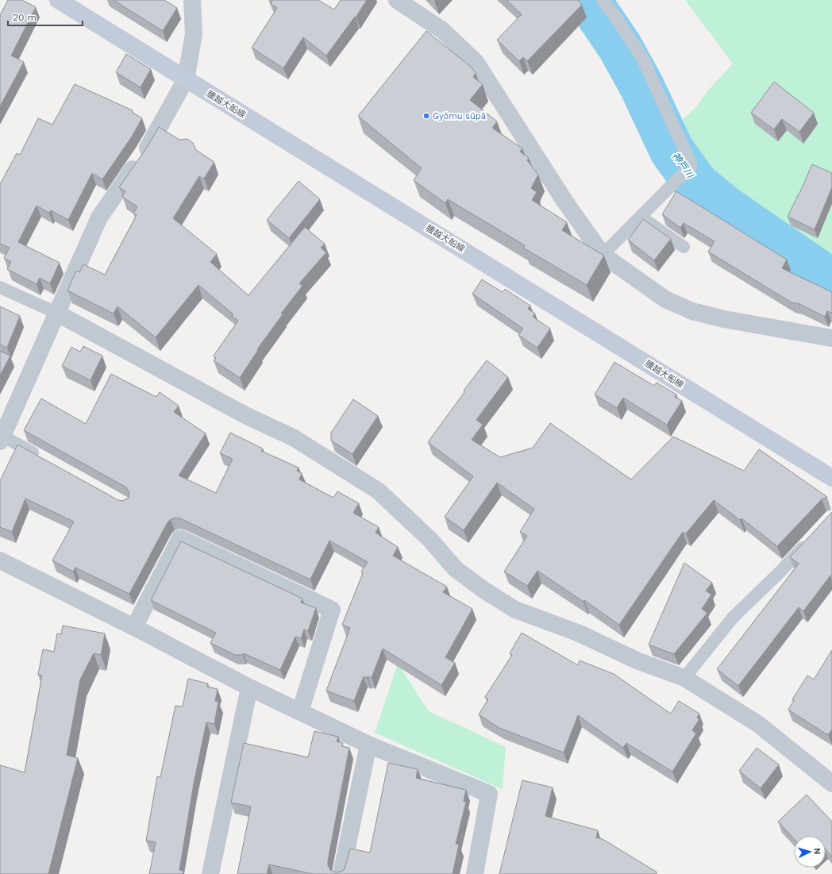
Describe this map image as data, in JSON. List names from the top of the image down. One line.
{"streets":{"main road":["腰越大船線"]},"water":["神戸川"],"places":["Gyōmu sūpā"],"scale_bar":"20 m","north":"right"}
